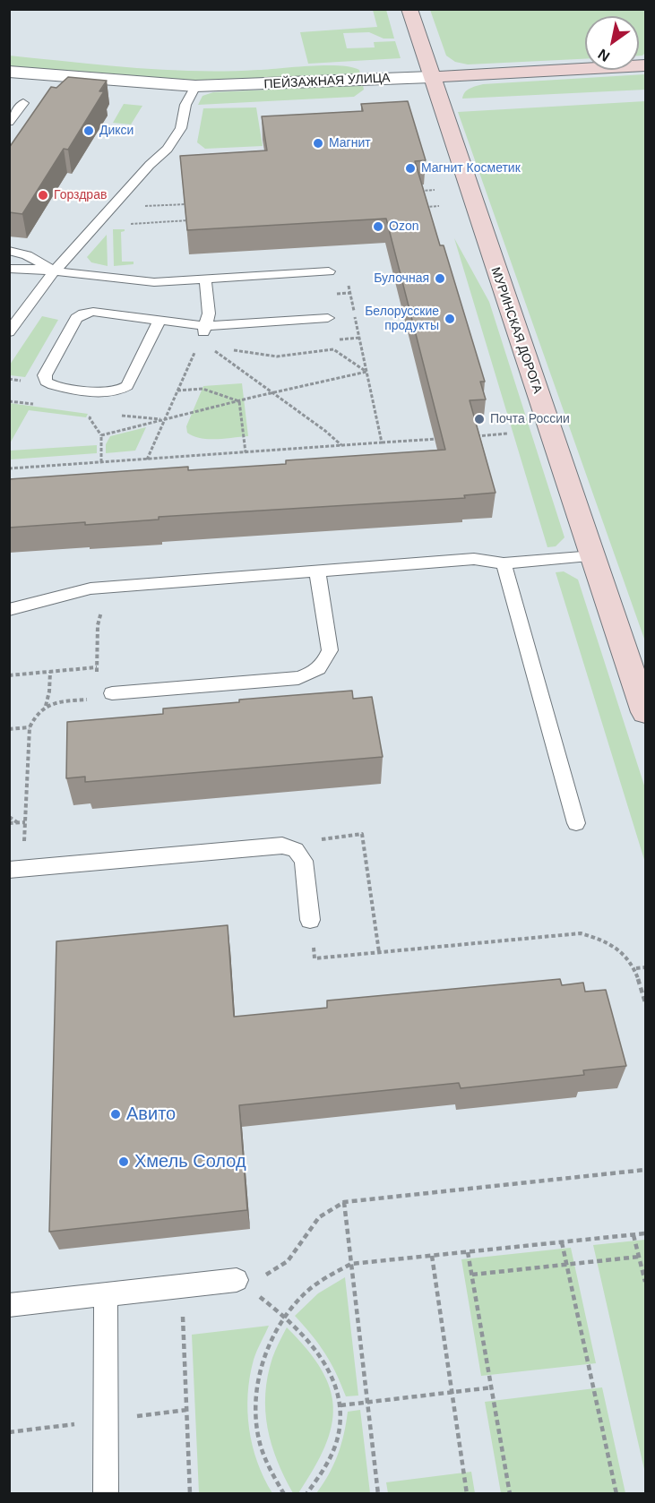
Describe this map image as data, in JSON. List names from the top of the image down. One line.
{"streets":{"street":["ПЕЙЗАЖНАЯ УЛИЦА","МУРИНСКАЯ ДОРОГА"]},"crossings":[["ПЕЙЗАЖНАЯ УЛИЦА","МУРИНСКАЯ ДОРОГА"]],"places":["Дикси","Магнит","Магнит Косметик","Горздрав","Ozon","Булочная","Белорусские продукты","Почта России","Авито","Хмель Солод"],"north":"bottom left"}
